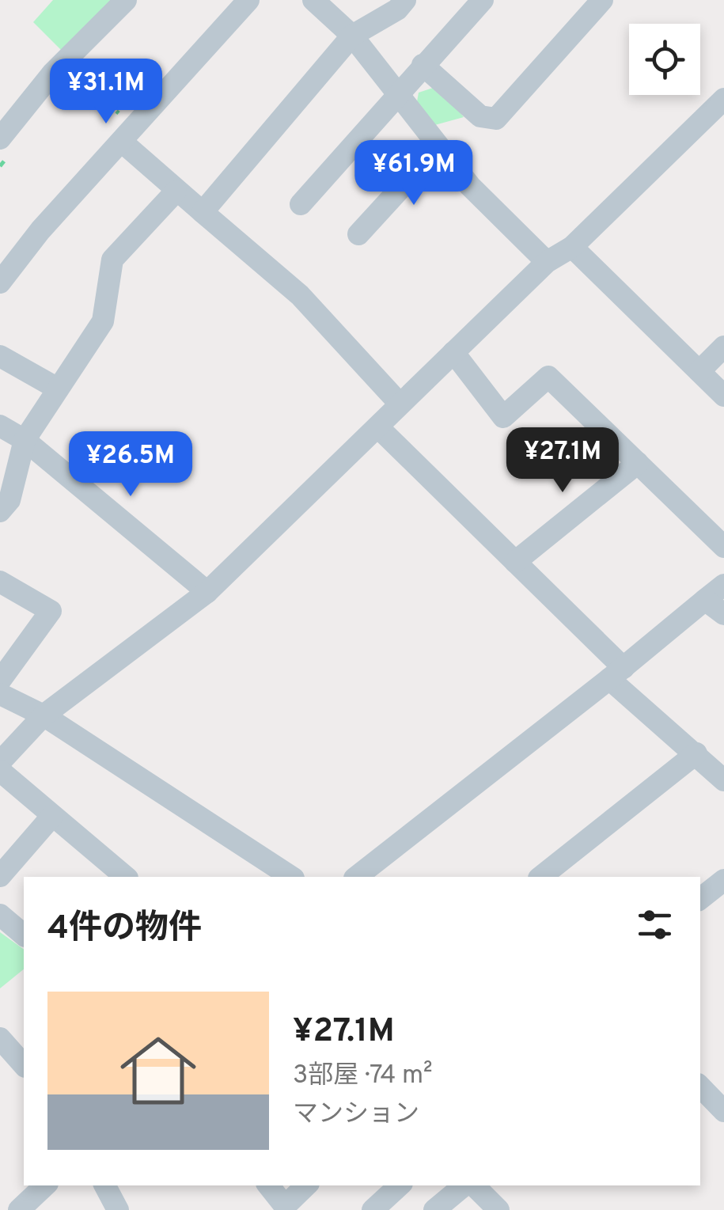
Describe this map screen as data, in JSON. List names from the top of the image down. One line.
{"page":{"price":["¥31.1M","¥61.9M","¥27.1M","¥26.5M"],"heading":"4件の物件","list":[{"name":"¥27.1M","note":"3部屋 · 74 m² · マンション"}]}}
